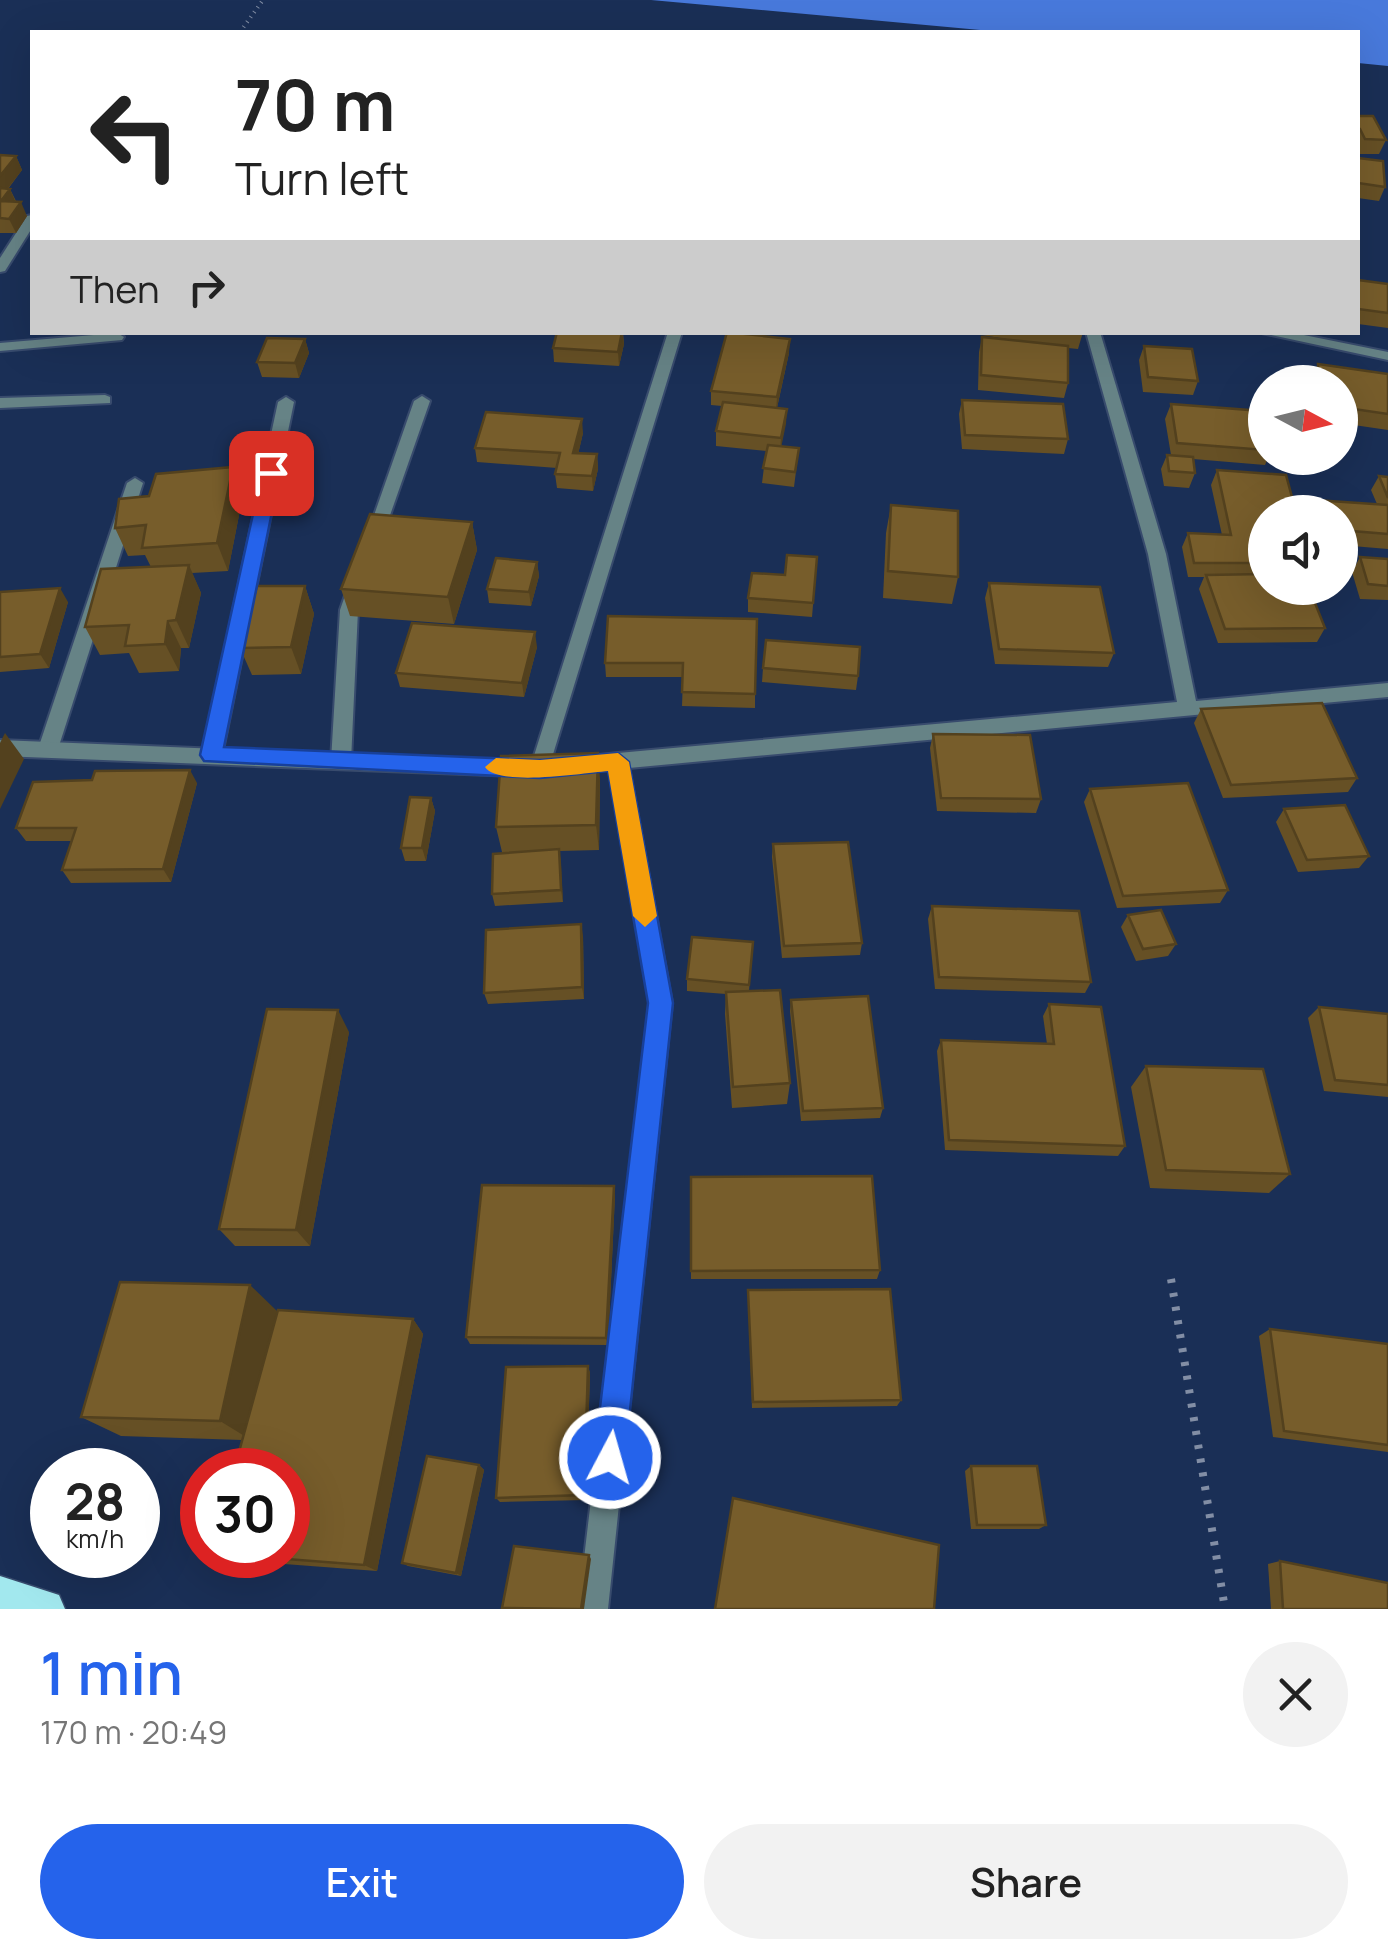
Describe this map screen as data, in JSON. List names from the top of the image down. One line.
{"north":"right","page":{"turn":["70 m","Turn left"],"then":"Then","speed":"28 km/h","limit":"30","heading":["1 min","170 m · 20:49"],"buttons":["Exit","Share"]}}
